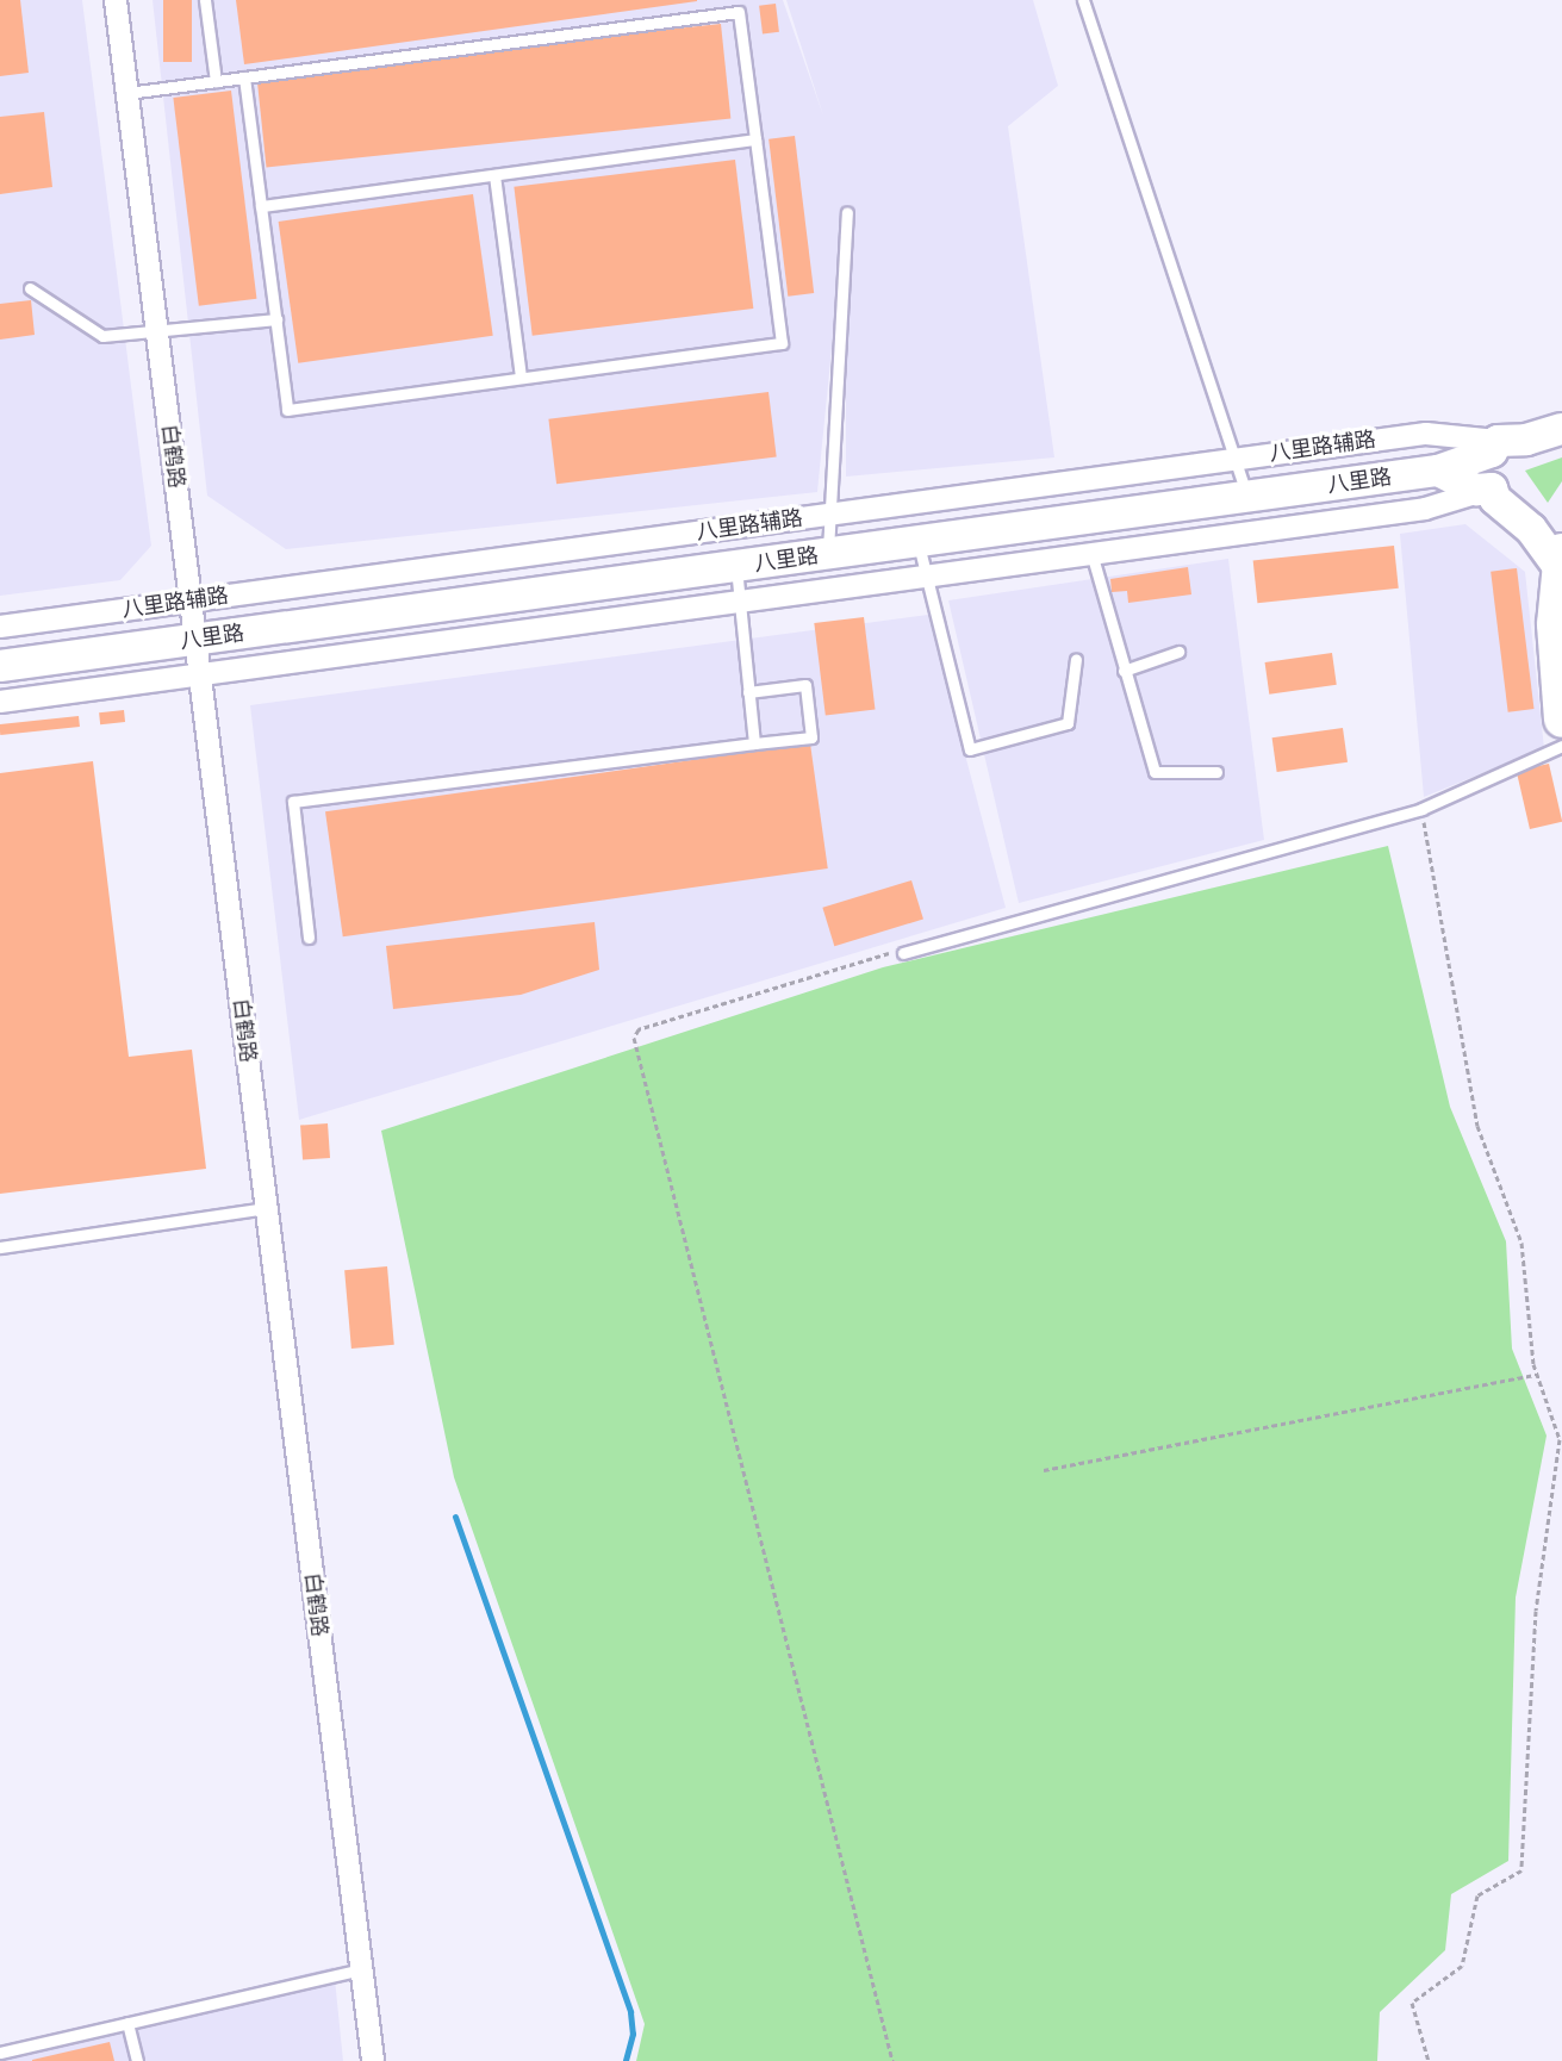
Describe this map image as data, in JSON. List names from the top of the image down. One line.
{"streets":{"main road":["八里路"],"street":["八里路辅路","白鹤路"]},"crossings":[["八里路辅路","白鹤路"],["八里路辅路","八里路"],["白鹤路","八里路"]]}
